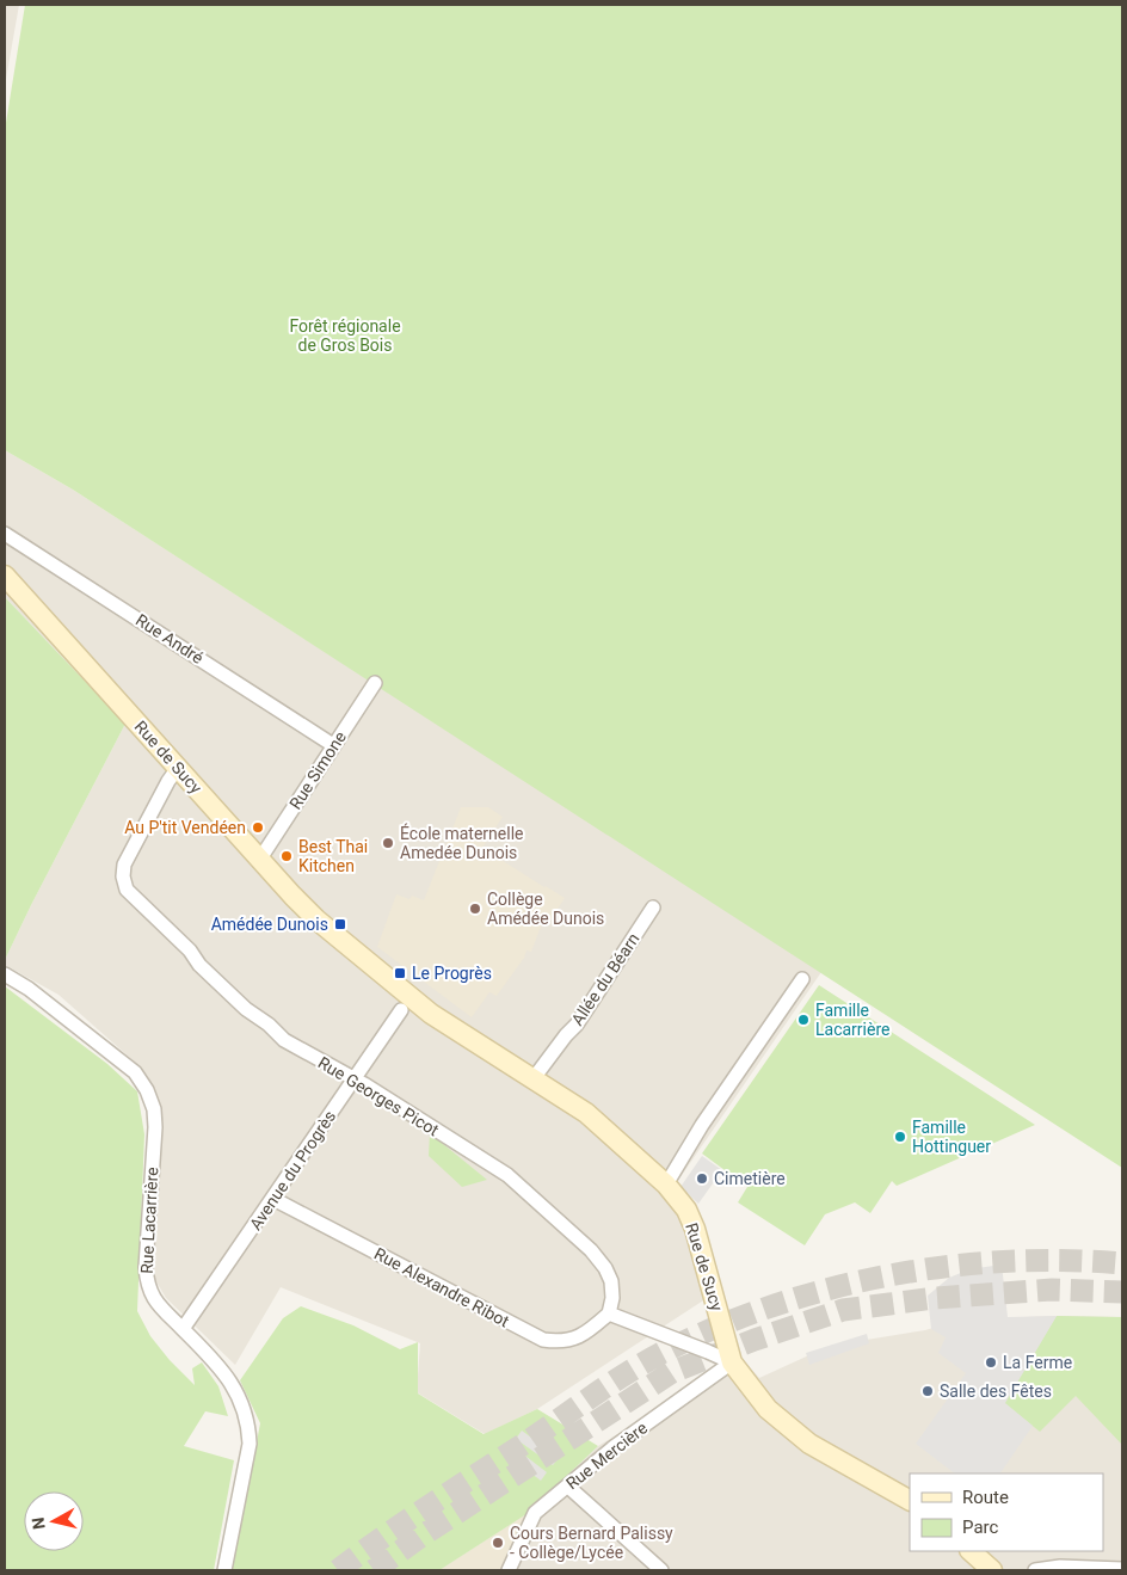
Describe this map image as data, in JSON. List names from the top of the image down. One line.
{"streets":{"main road":["Rue de Sucy"],"street":["Rue André","Rue Simone","Allée du Béarn","Rue Georges Picot","Avenue du Progrès","Rue Lacarrière","Rue Alexandre Ribot","Rue Mercière"]},"crossings":[["Rue André","Rue Simone"],["Rue de Sucy","Rue Simone"],["Rue de Sucy","Allée du Béarn"],["Rue de Sucy","Rue Georges Picot"],["Rue de Sucy","Rue Mercière"],["Rue Georges Picot","Avenue du Progrès"],["Rue Georges Picot","Rue Alexandre Ribot"],["Avenue du Progrès","Rue Lacarrière"],["Avenue du Progrès","Rue Alexandre Ribot"]],"parks":["Forêt régionale de Gros Bois"],"places":{"other":["Au P'tit Vendéen","École maternelle Amedée Dunois","Best Thai Kitchen","Collège Amédée Dunois","Famille Lacarrière","Famille Hottinguer","Cimetière","La Ferme","Salle des Fêtes","Cours Bernard Palissy - Collège/Lycée"],"transit":["Amédée Dunois","Le Progrès"]},"legend":["Route","Parc"],"north":"left"}
